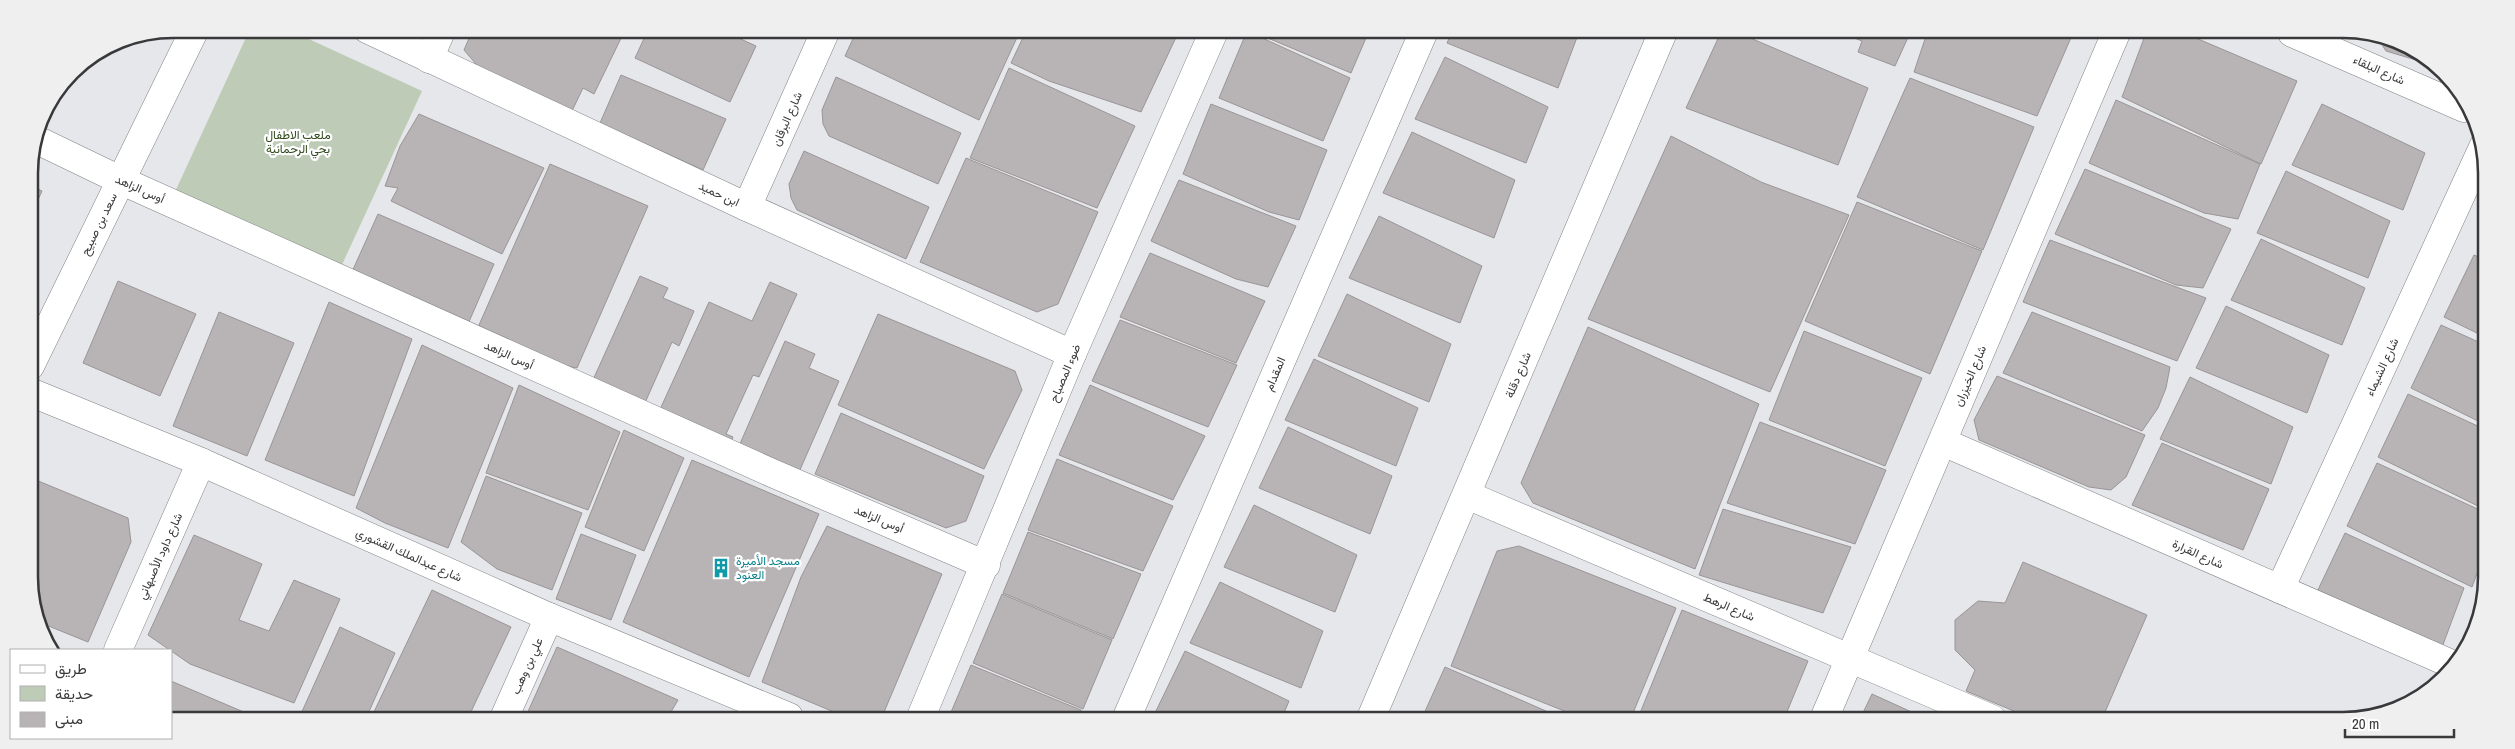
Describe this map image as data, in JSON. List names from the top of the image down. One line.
{"streets":{"street":["شارع البلقاء","شارع البرقان","أوس الزاهد","ابن حميد","سعد بن صبيح","شارع الشيماء","ضوء المصباح","المقدام","شارع دقلة","شارع الخيزران","شارع القرارة","شارع عبدالملك القشوري","شارع داود الأصبهاني","شارع الرهط","علي بن وهب"]},"crossings":[["شارع البرقان","ابن حميد"],["أوس الزاهد","سعد بن صبيح"],["أوس الزاهد","ضوء المصباح"],["ابن حميد","ضوء المصباح"],["شارع الشيماء","شارع القرارة"],["شارع دقلة","شارع الرهط"],["شارع الخيزران","شارع القرارة"],["شارع الخيزران","شارع الرهط"],["شارع عبدالملك القشوري","شارع داود الأصبهاني"],["شارع عبدالملك القشوري","علي بن وهب"]],"parks":["ملعب الاطفال بحي الرحمانية"],"places":{"building":["مسجد الأميرة العنود"]},"legend":["طريق","حديقة","مبنى"],"scale_bar":"20 m"}
